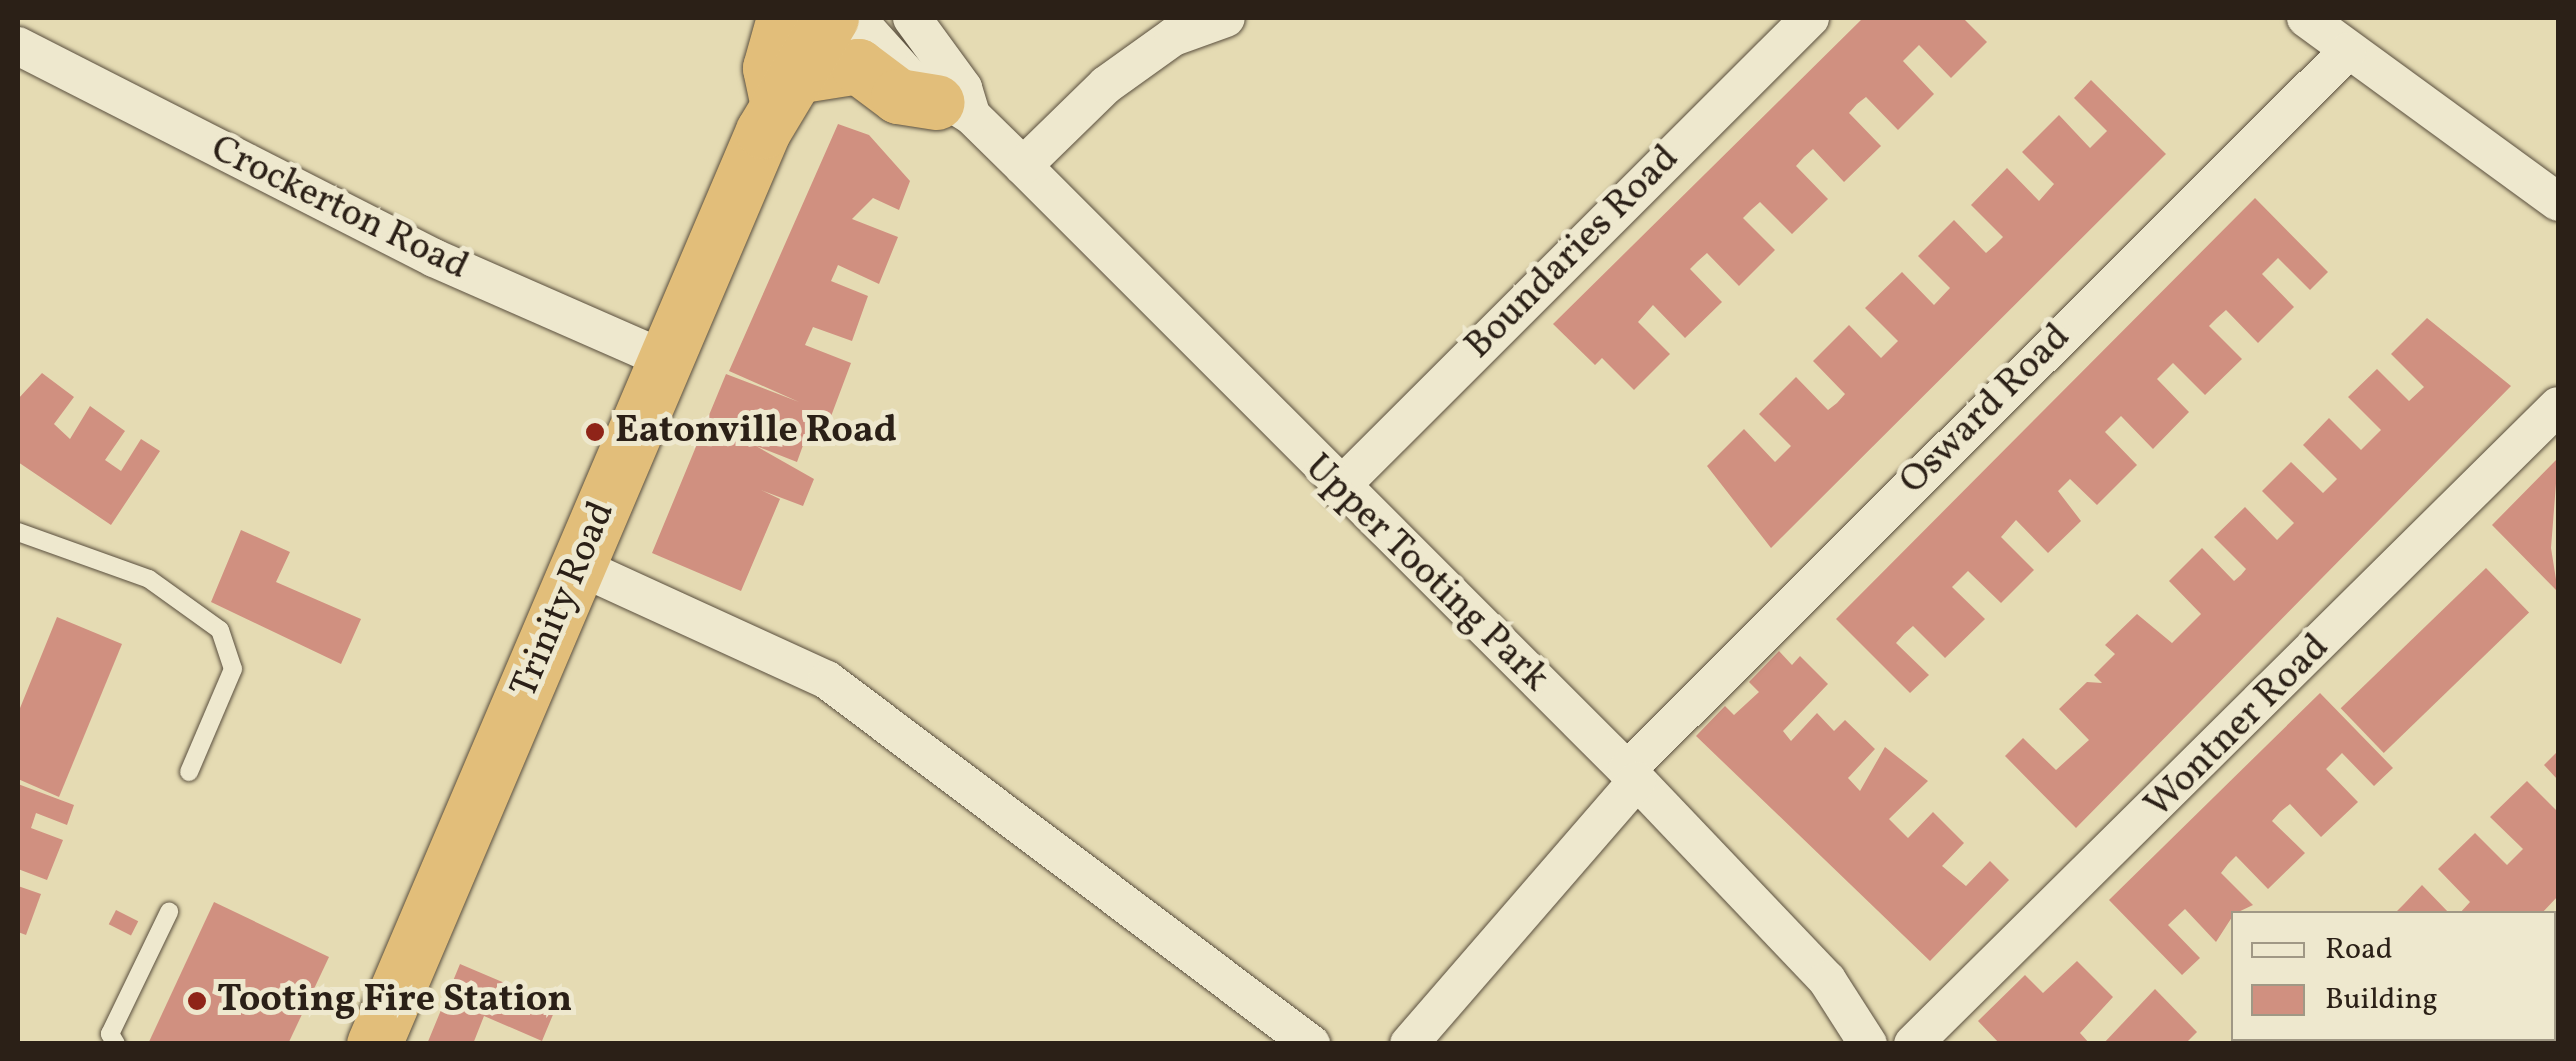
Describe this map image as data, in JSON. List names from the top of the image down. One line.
{"streets":{"highway":["Trinity Road"],"street":["Crockerton Road","Boundaries Road","Osward Road","Upper Tooting Park","Wontner Road"]},"crossings":[["Crockerton Road","Trinity Road"],["Boundaries Road","Upper Tooting Park"],["Osward Road","Upper Tooting Park"]],"places":["Eatonville Road","Tooting Fire Station"],"legend":["Road","Building"]}
